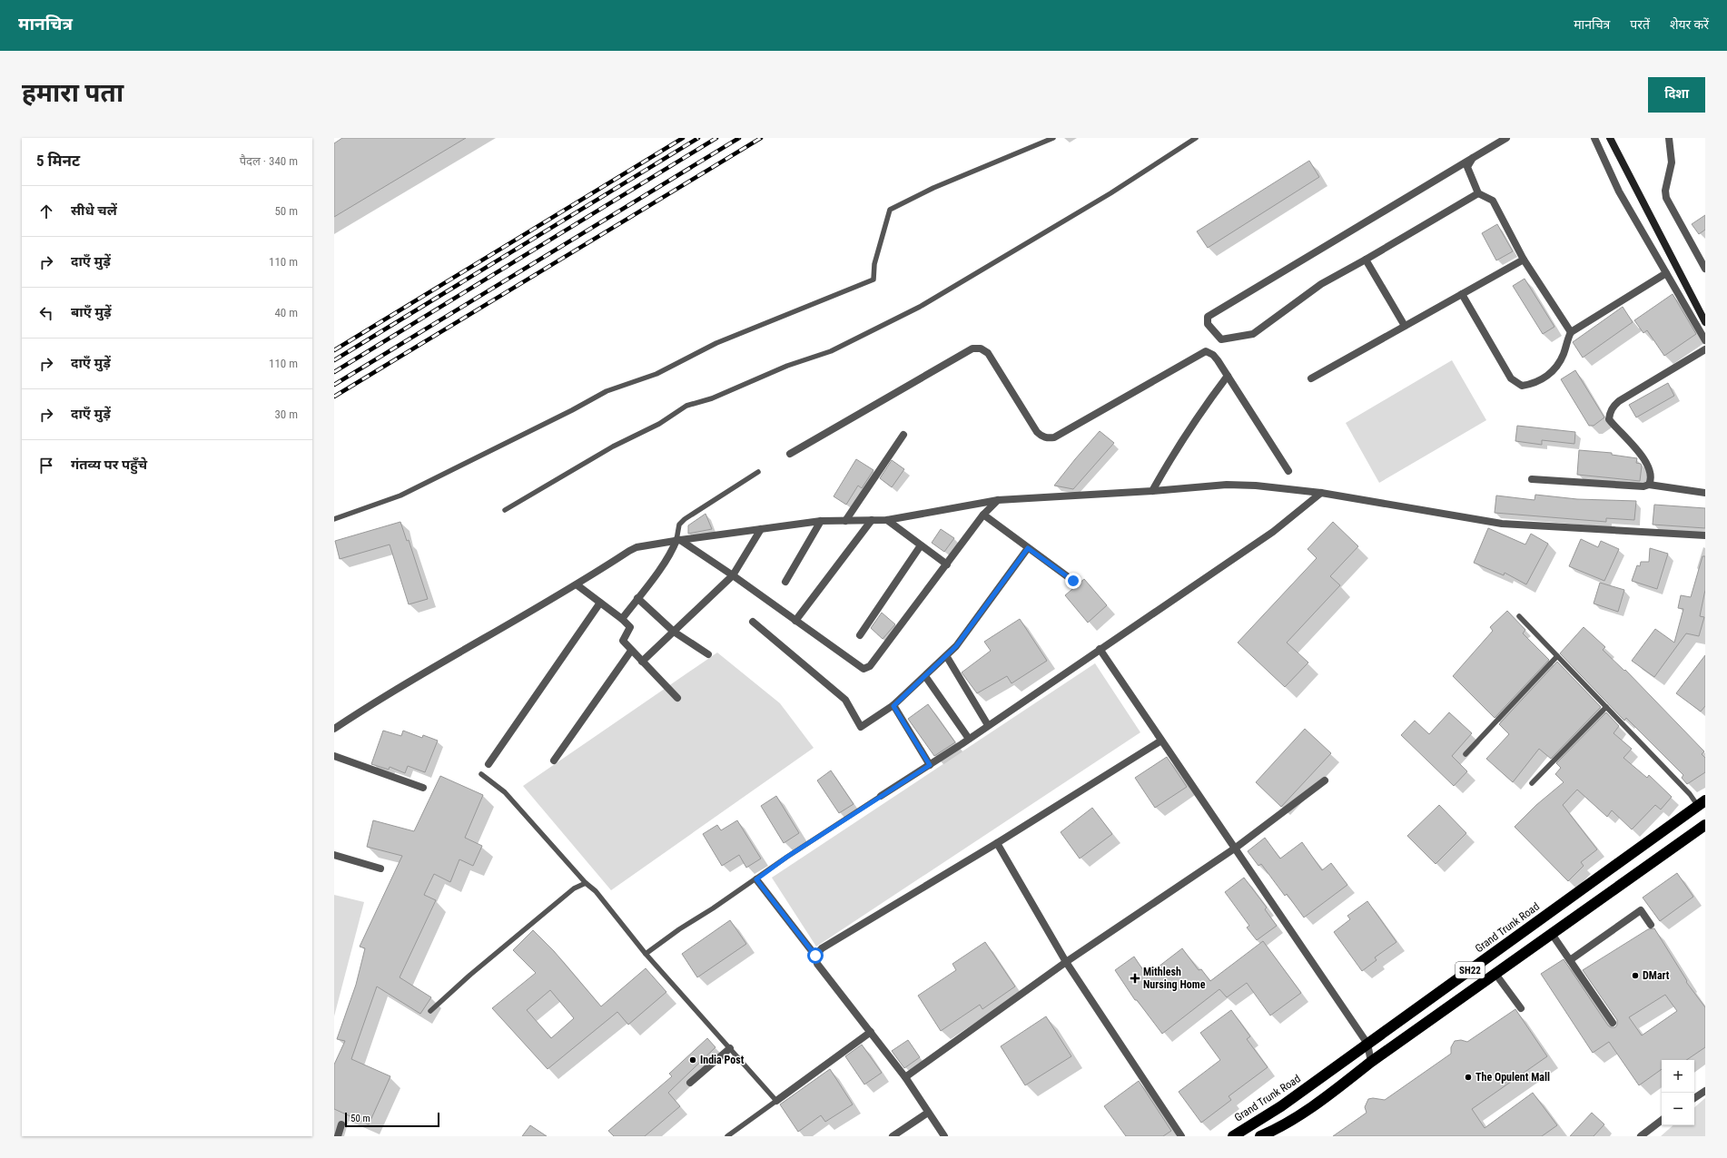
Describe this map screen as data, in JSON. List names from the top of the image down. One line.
{"streets":{"highway":["Grand Trunk Road","SH22"]},"places":{"other":["DMart","India Post","The Opulent Mall"],"health":["Mithlesh Nursing Home"]},"scale_bar":"50 m","page":{"header":"मानचित्र","nav":["मानचित्र","परतें","शेयर करें"],"buttons":"दिशा","title":"हमारा पता","heading":["5 मिनट","पैदल · 340 m"],"list":[["सीधे चलें","50 m"],["दाएँ मुड़ें","110 m"],["बाएँ मुड़ें","40 m"],["दाएँ मुड़ें","110 m"],["दाएँ मुड़ें","30 m"],"गंतव्य पर पहुँचे"],"map_buttons":["+","−"],"scale":"50 m"}}
